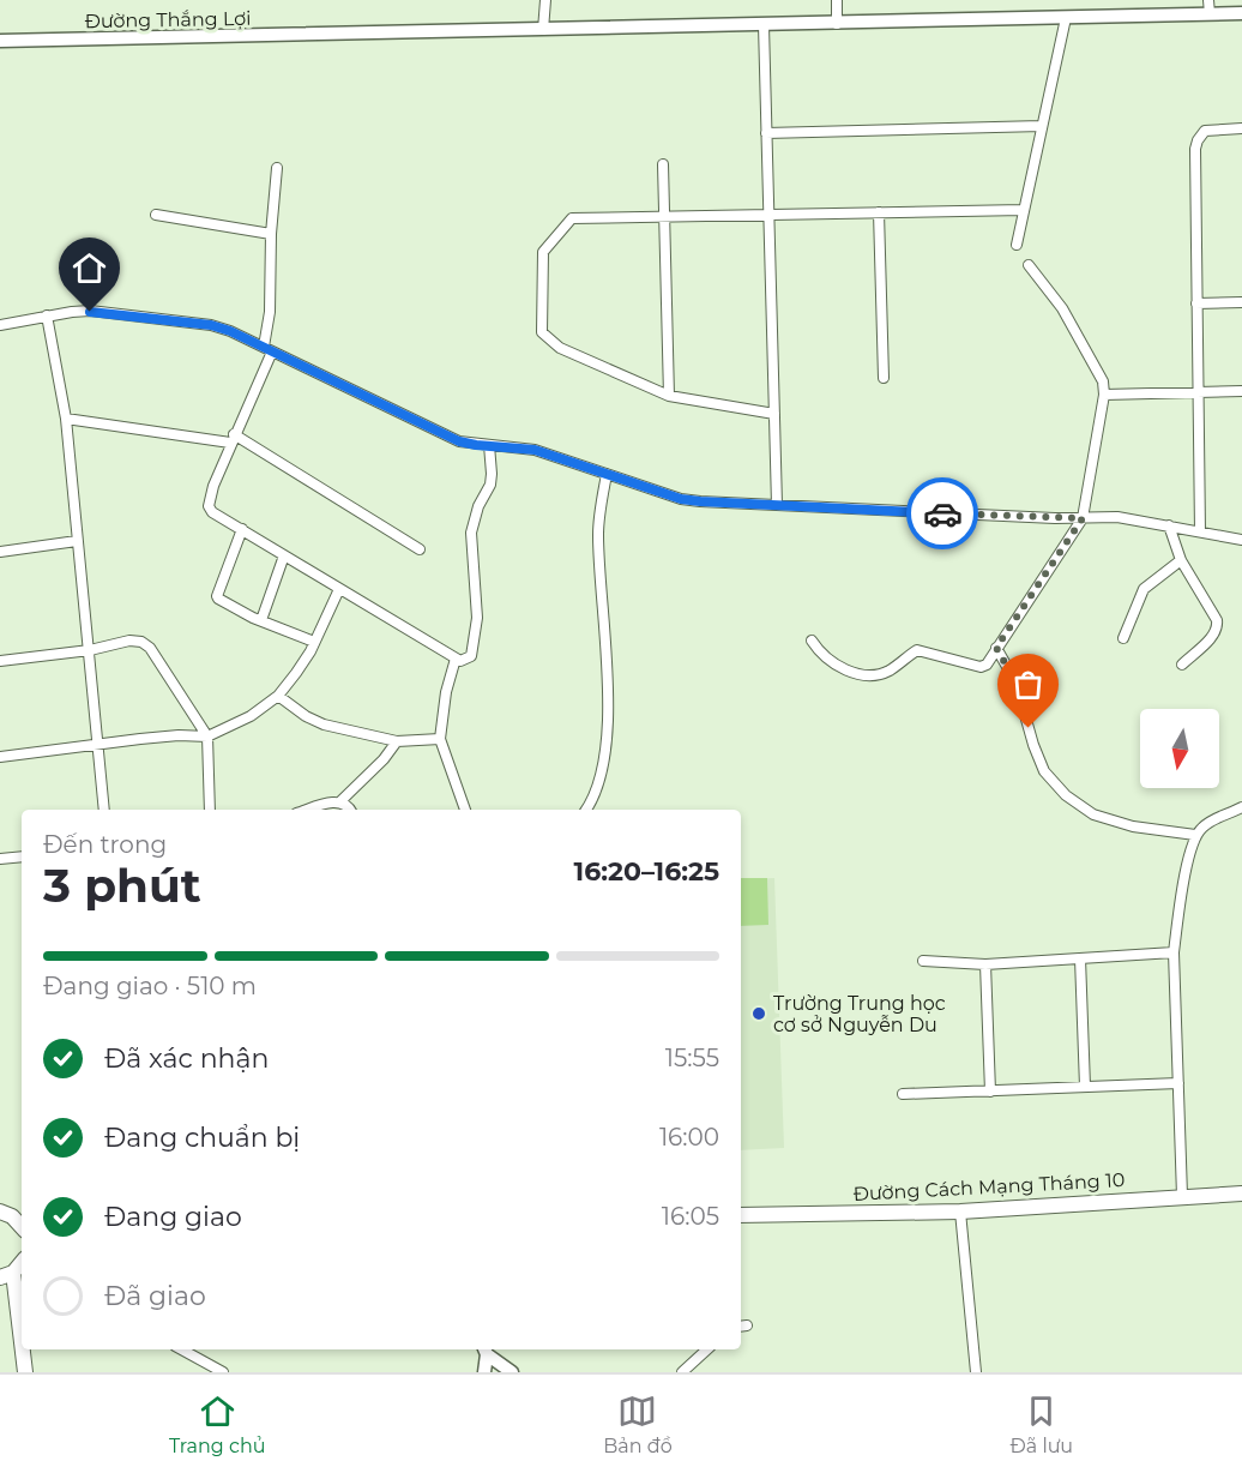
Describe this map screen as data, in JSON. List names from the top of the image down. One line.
{"streets":{"main road":["Đường Cách Mạng Tháng 10"],"street":["Đường Thắng Lợi"]},"places":["Trường Trung học cơ sở Nguyễn Du"],"north":"bottom","page":{"heading":["3 phút","Đến trong","16:20–16:25"],"bar":"Đang giao · 510 m","list":[["Đã xác nhận","15:55"],["Đang chuẩn bị","16:00"],["Đang giao","16:05"],"Đã giao"],"tabs":["Trang chủ","Bản đồ","Đã lưu"]}}
